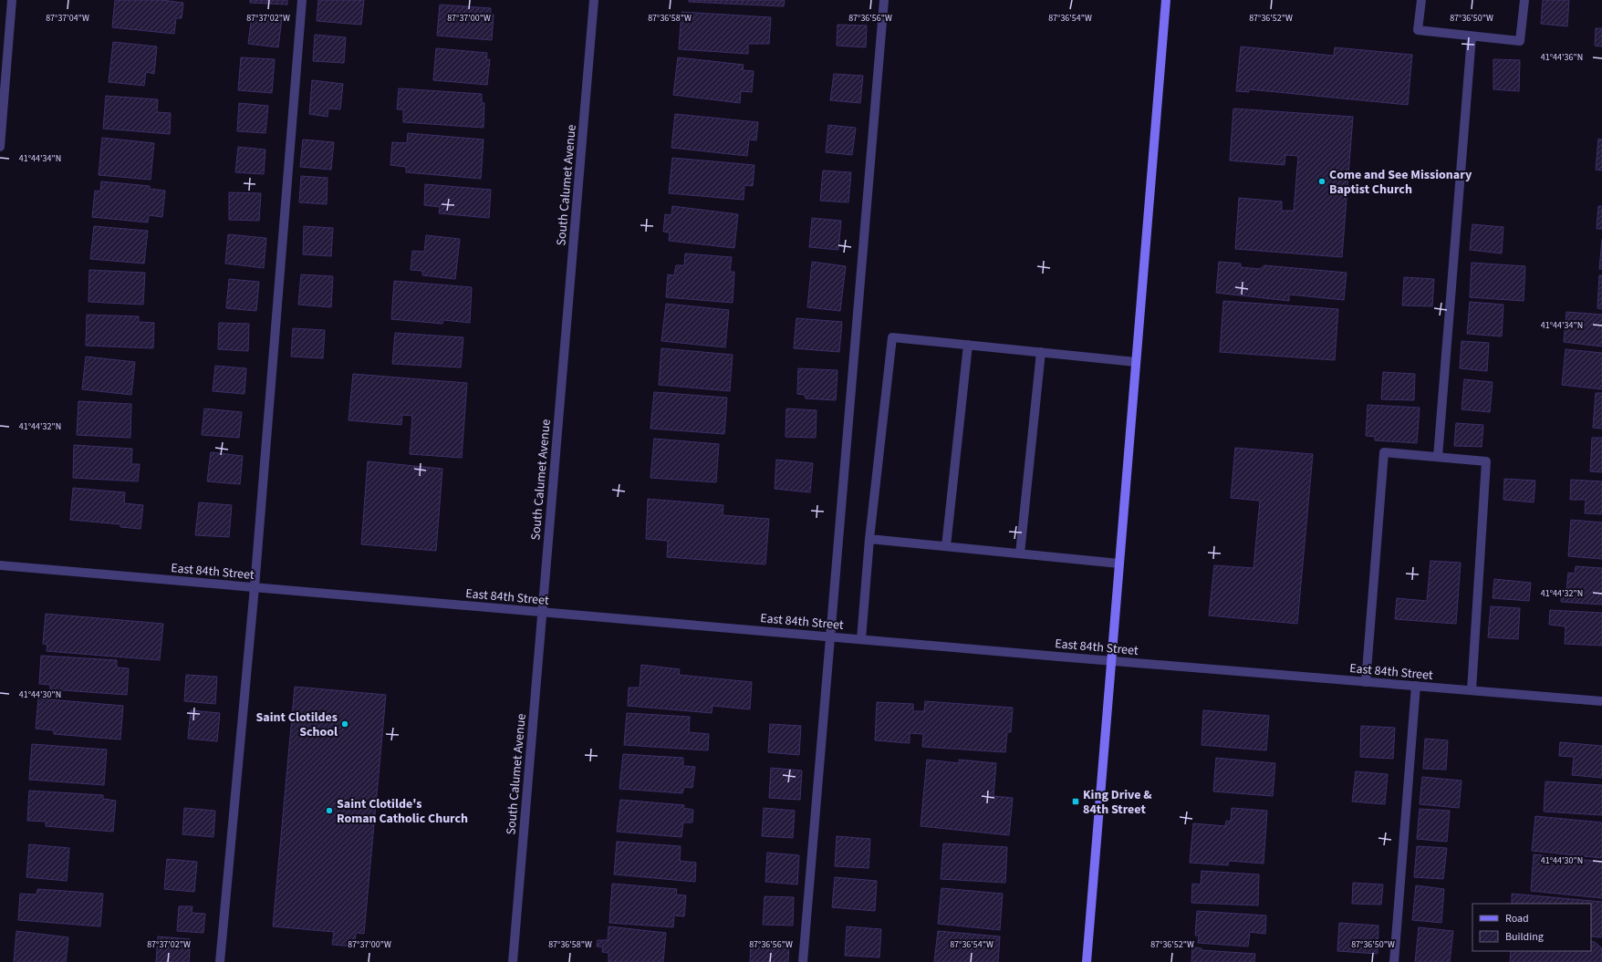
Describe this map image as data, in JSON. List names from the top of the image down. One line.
{"streets":{"street":["South Calumet Avenue","East 84th Street"]},"crossings":[["South Calumet Avenue","East 84th Street"]],"places":{"other":["Come and See Missionary Baptist Church","Saint Clotildes School","Saint Clotilde's Roman Catholic Church"],"transit":["King Drive & 84th Street"]},"legend":["Road","Building"],"coordinates":["87°37'04\"W","87°37'02\"W","87°37'00\"W","87°36'58\"W","87°36'56\"W","87°36'54\"W","87°36'52\"W","87°36'50\"W","41°44'36\"N","41°44'34\"N","41°44'32\"N","41°44'30\"N"]}
